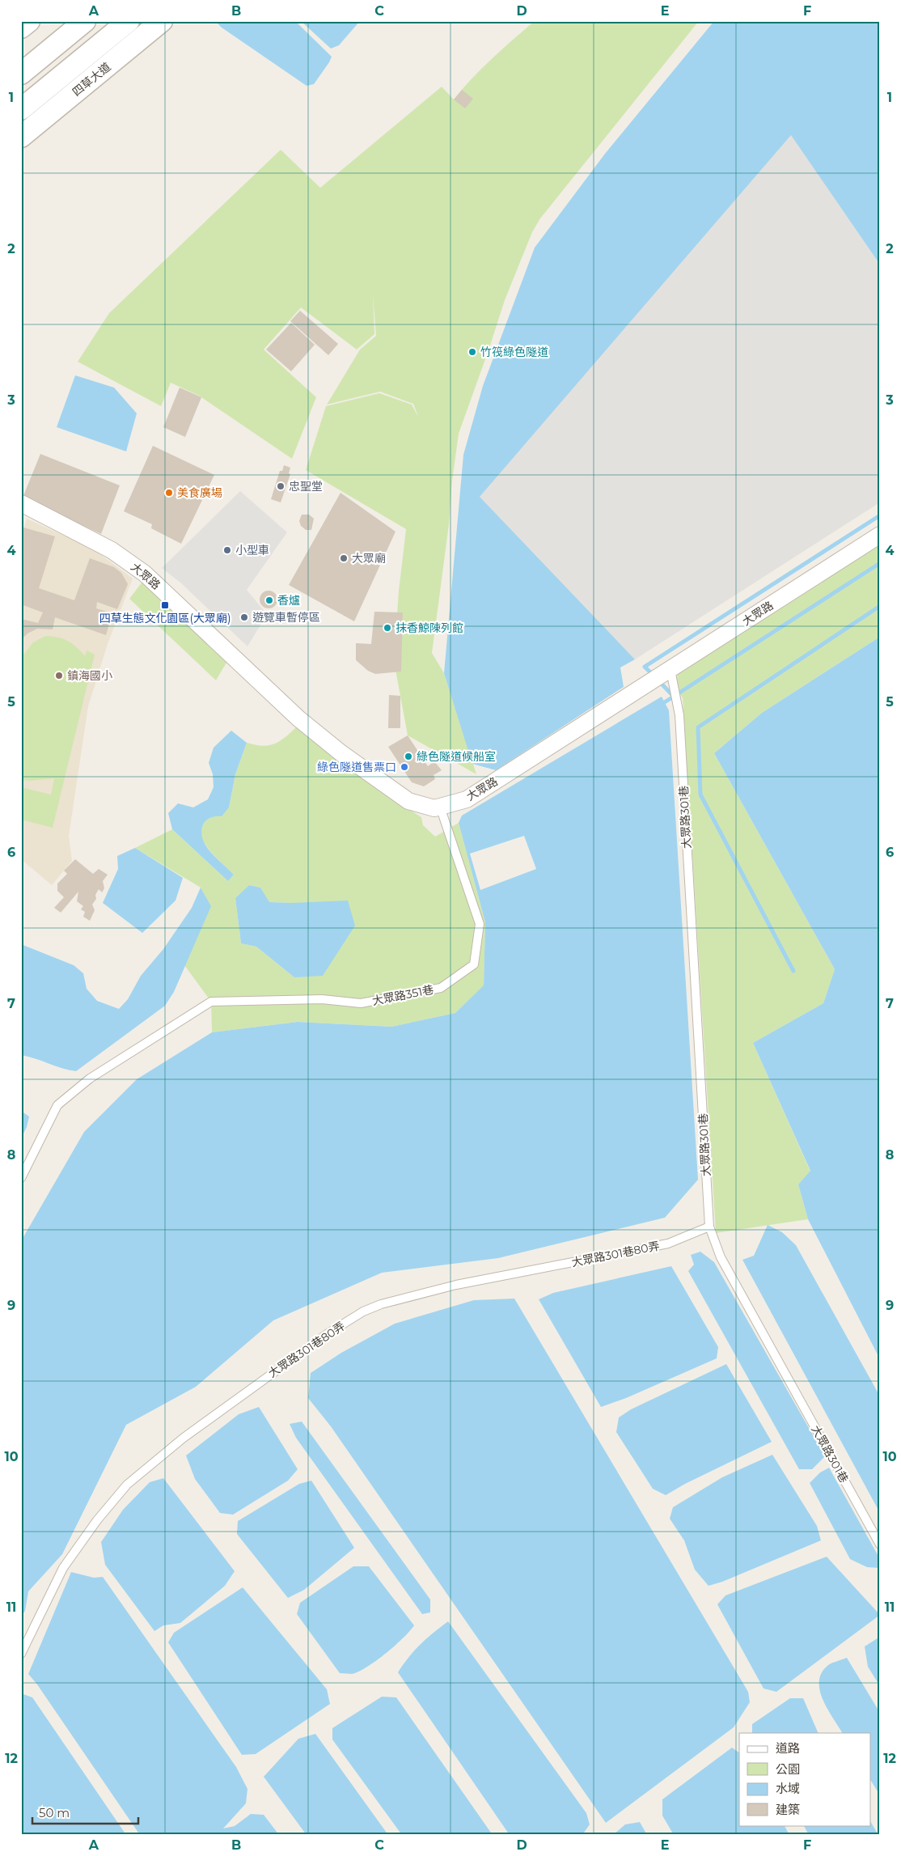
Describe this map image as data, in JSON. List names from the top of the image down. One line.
{"streets":{"street":["四草大道","大眾路"],"lane":["大眾路301巷","大眾路351巷","大眾路301巷80弄"]},"crossings":[["大眾路","大眾路301巷"],["大眾路","大眾路351巷"],["大眾路301巷","大眾路301巷80弄"]],"places":{"other":["竹筏綠色隧道","忠聖堂","美食廣場","小型車","大眾廟","香爐","遊覽車暫停區","抹香鯨陳列館","鎮海國小","綠色隧道候船室","綠色隧道售票口"],"transit":["四草生態文化園區(大眾廟)"]},"legend":["道路","公園","水域","建築"],"scale_bar":"50 m","grid":{"columns":["A","B","C","D","E","F"],"rows":["1","2","3","4","5","6","7","8","9","10","11","12"]}}
